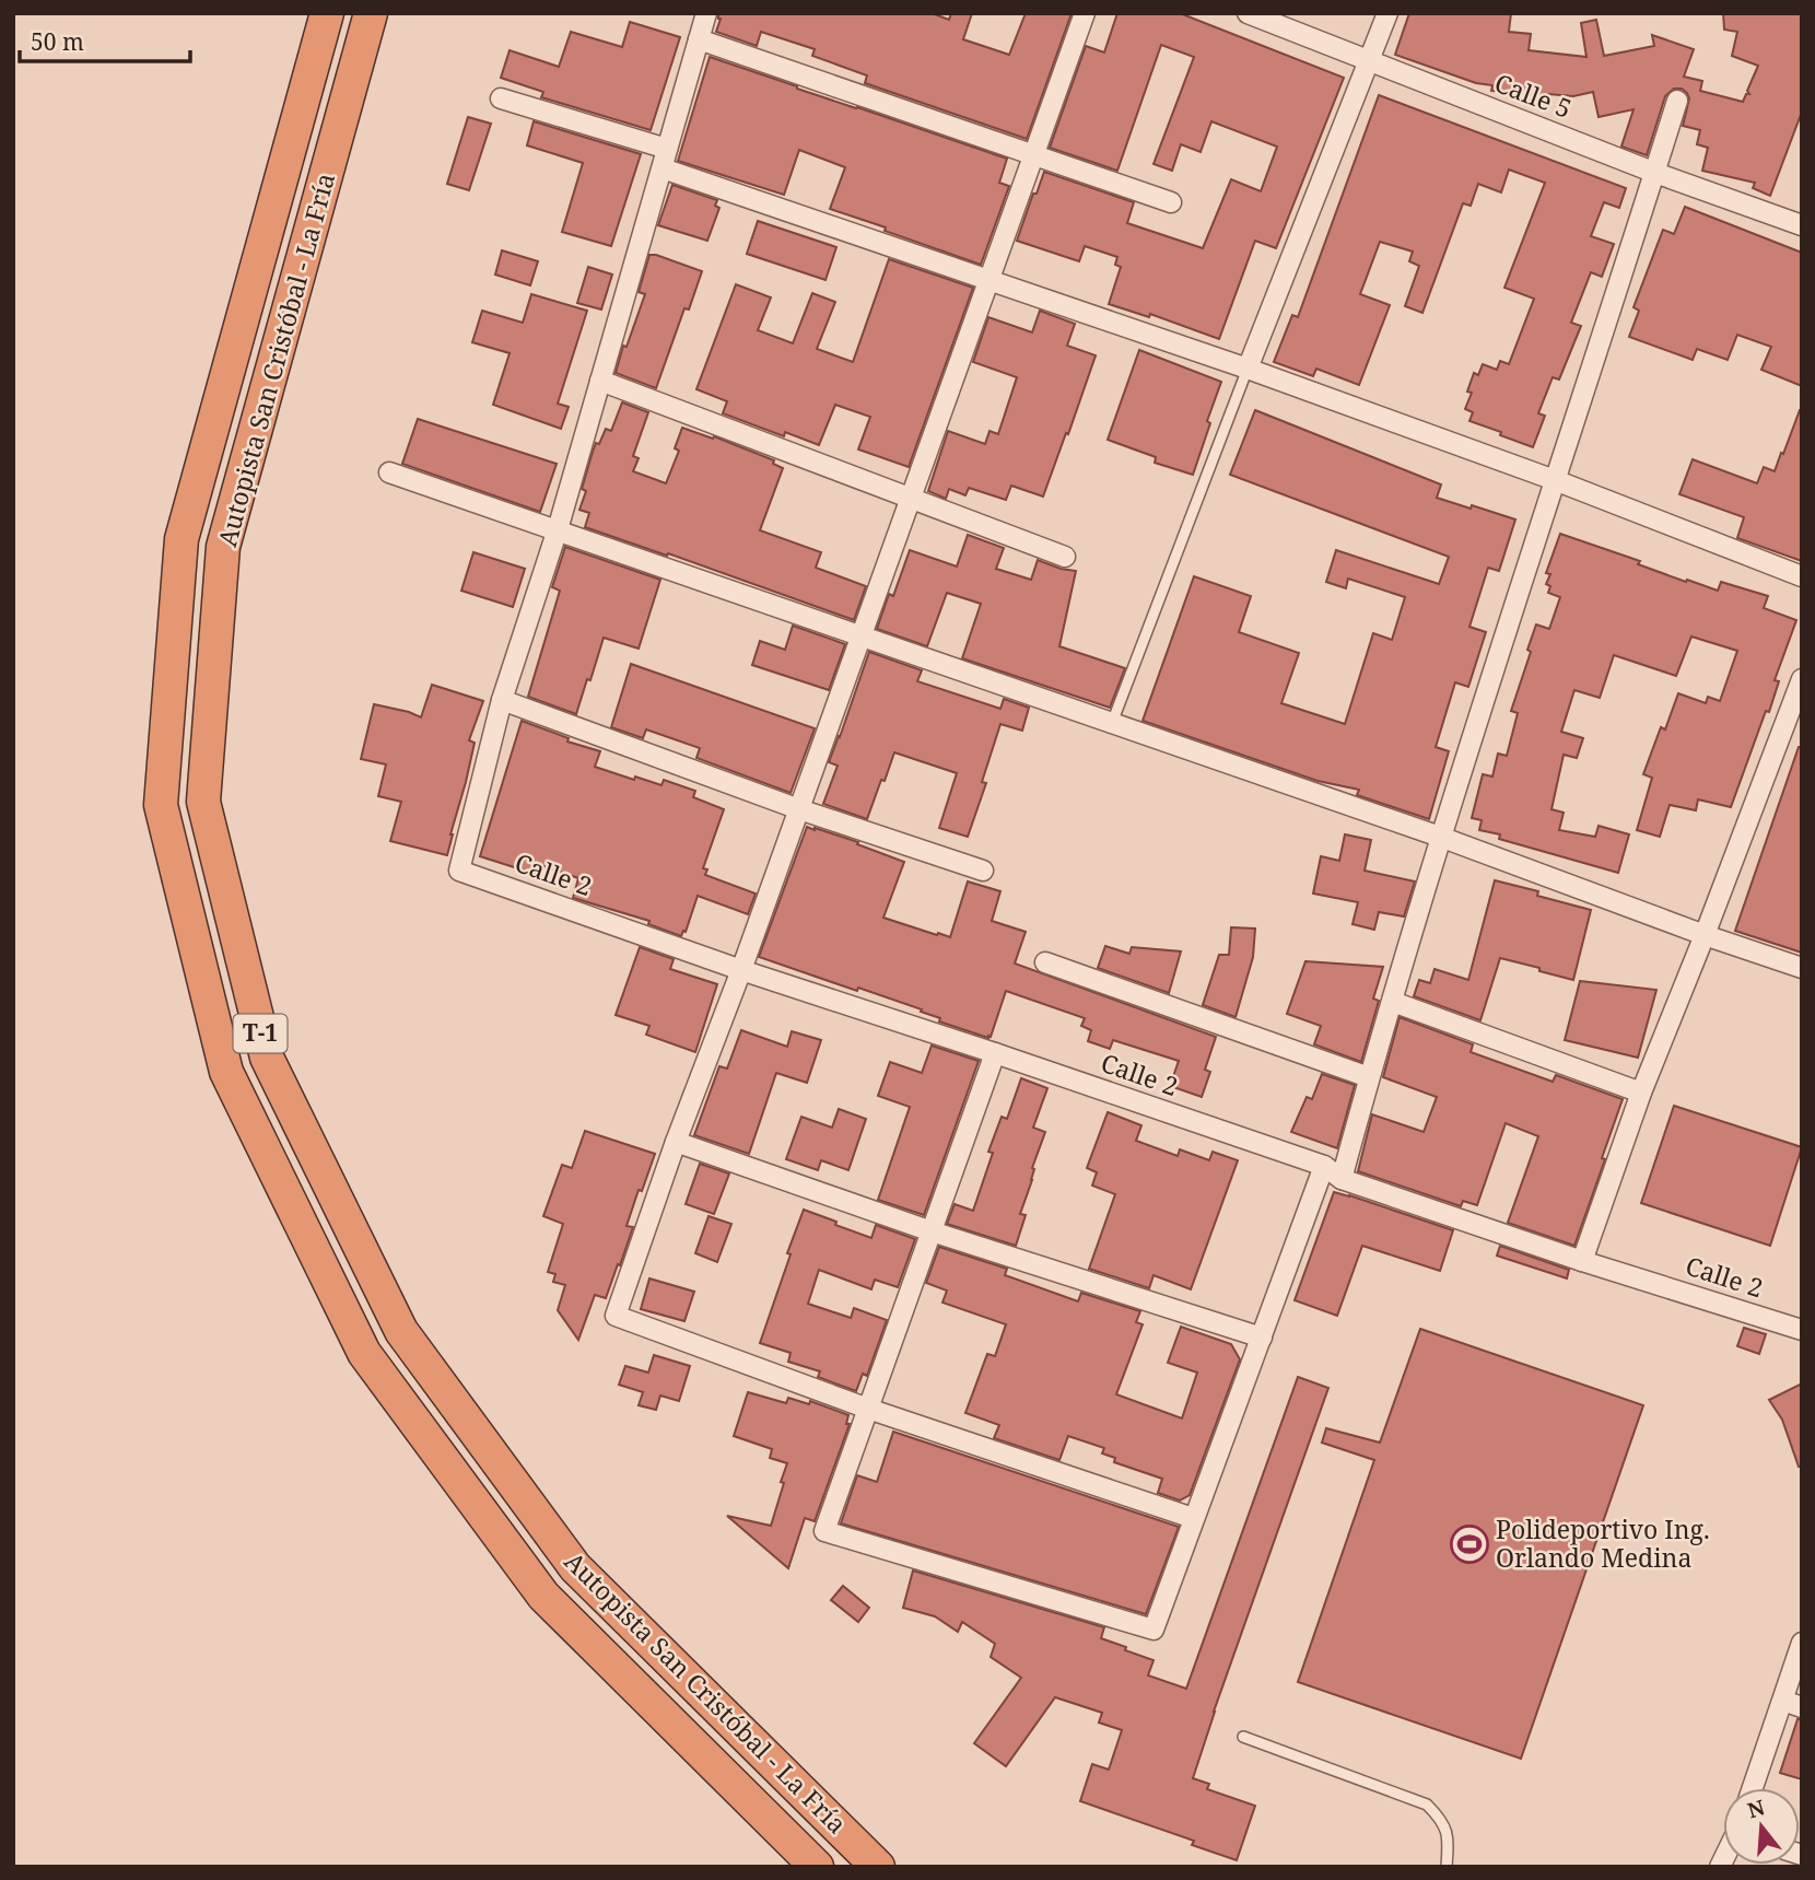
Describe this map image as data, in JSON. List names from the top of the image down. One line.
{"streets":{"highway":["Autopista San Cristóbal - La Fría","T-1"],"street":["Calle 5","Calle 2"]},"places":{"sports":["Polideportivo Ing. Orlando Medina"]},"scale_bar":"50 m","north":"top"}
